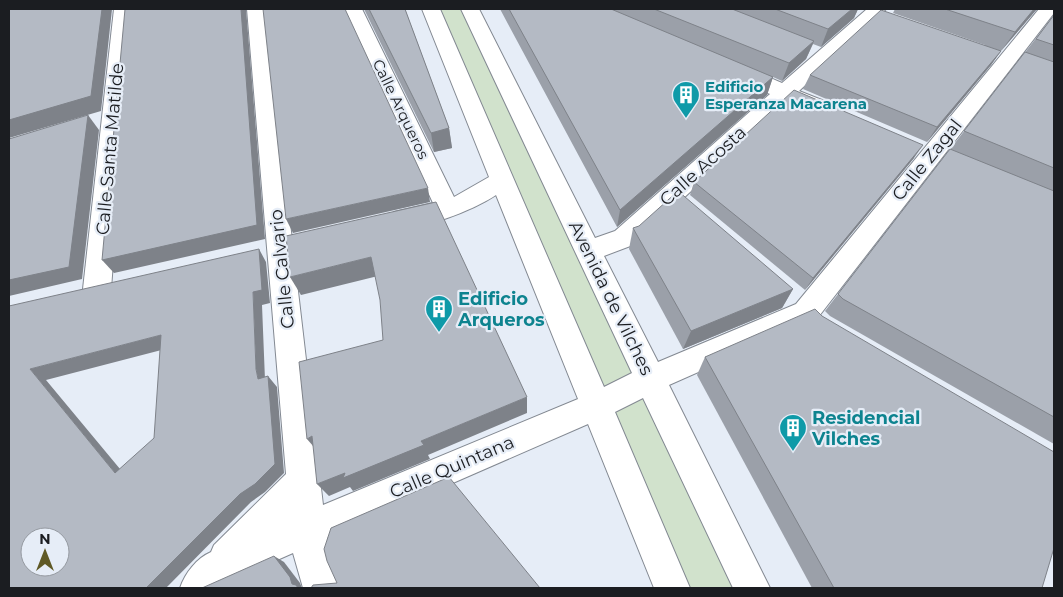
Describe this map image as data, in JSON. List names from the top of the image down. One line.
{"streets":{"street":["Calle Arqueros","Calle Santa Matilde","Calle Zagal","Calle Acosta","Calle Calvario","Avenida de Vilches","Calle Quintana"]},"crossings":[["Calle Zagal","Avenida de Vilches"],["Calle Zagal","Calle Quintana"],["Calle Acosta","Avenida de Vilches"],["Calle Calvario","Calle Quintana"],["Avenida de Vilches","Calle Quintana"]],"places":{"building":["Edificio Esperanza Macarena","Edificio Arqueros","Residencial Vilches"]},"north":"top"}
